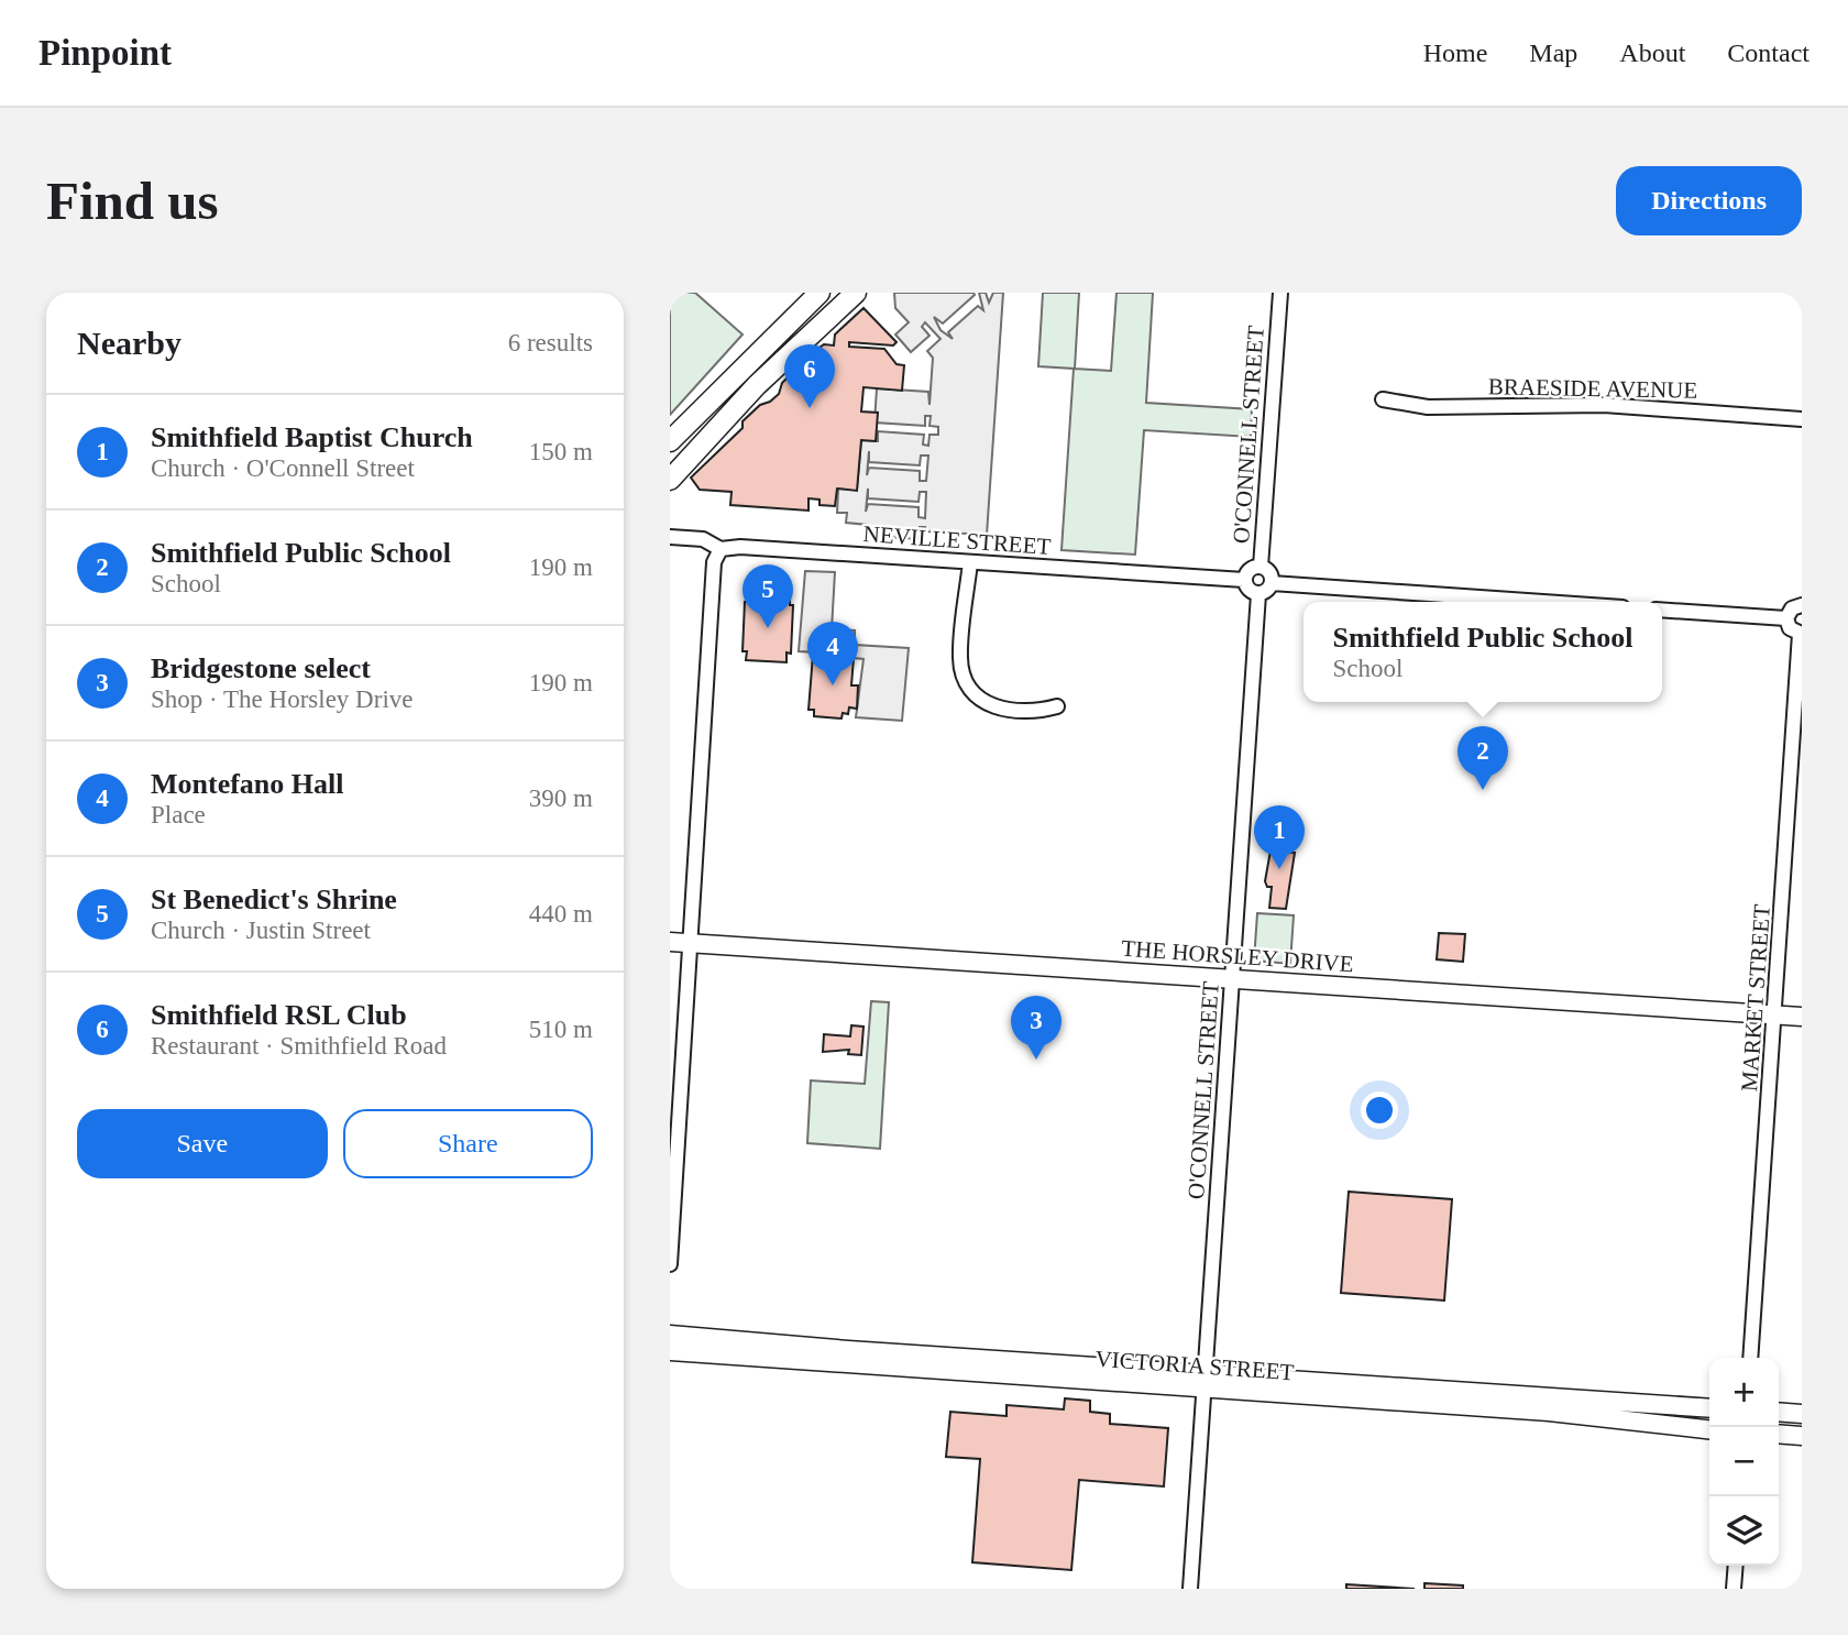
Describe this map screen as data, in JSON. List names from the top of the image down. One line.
{"streets":{"main road":["THE HORSLEY DRIVE","VICTORIA STREET"],"street":["BRAESIDE AVENUE","O'CONNELL STREET","NEVILLE STREET","MARKET STREET"]},"crossings":[["O'CONNELL STREET","NEVILLE STREET"],["O'CONNELL STREET","THE HORSLEY DRIVE"],["O'CONNELL STREET","VICTORIA STREET"],["THE HORSLEY DRIVE","MARKET STREET"]],"page":{"header":"Pinpoint","nav":["Home","Map","About","Contact"],"buttons":["Directions",["Save","Share"]],"title":"Find us","heading":["Nearby","6 results"],"pins":["6","5","4","2","1","3"],"list":[{"mark":"1","name":"Smithfield Baptist Church","note":"Church · O'Connell Street","value":"150 m"},{"mark":"2","name":"Smithfield Public School","note":"School","value":"190 m"},{"mark":"3","name":"Bridgestone select","note":"Shop · The Horsley Drive","value":"190 m"},{"mark":"4","name":"Montefano Hall","note":"Place","value":"390 m"},{"mark":"5","name":"St Benedict's Shrine","note":"Church · Justin Street","value":"440 m"},{"mark":"6","name":"Smithfield RSL Club","note":"Restaurant · Smithfield Road","value":"510 m"}],"popup":["Smithfield Public School","School"],"map_buttons":["+","−"]}}
